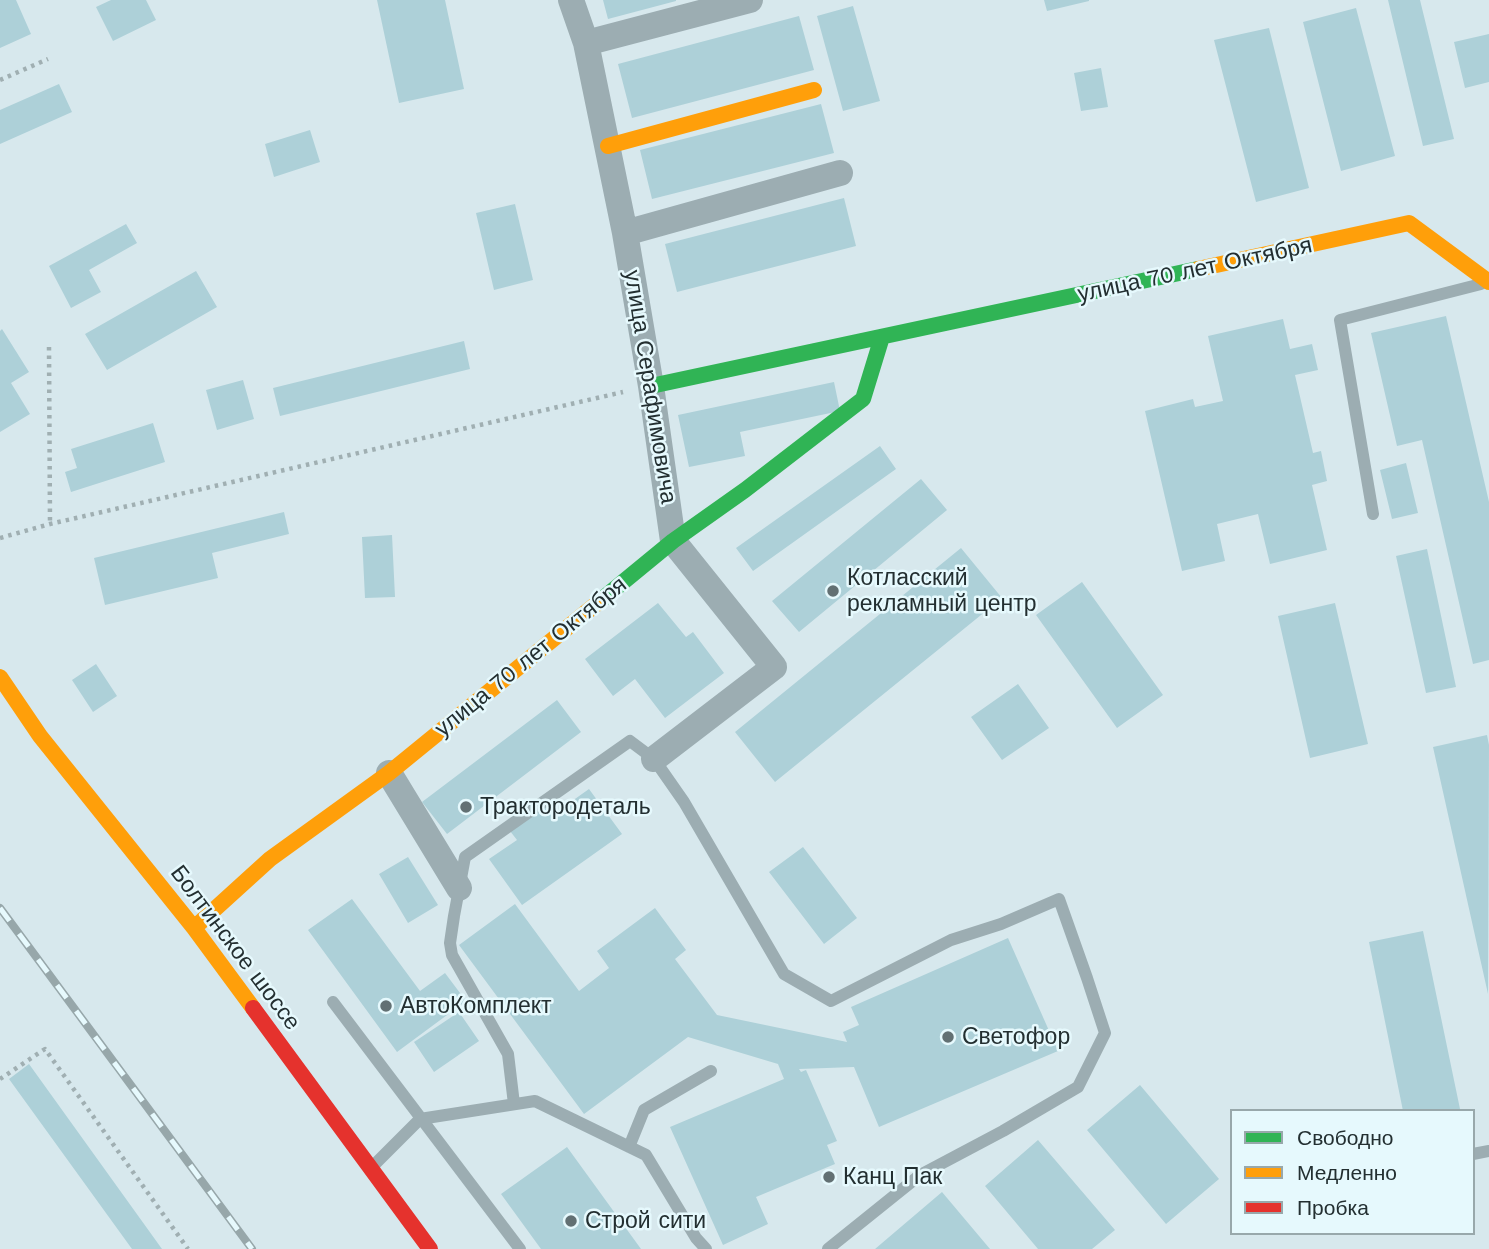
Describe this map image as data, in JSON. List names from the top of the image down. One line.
{"streets":{"street":["улица 70 лет Октября","улица Серафимовича","Болтинское шоссе"]},"crossings":[["улица 70 лет Октября","улица Серафимовича"],["улица 70 лет Октября","Болтинское шоссе"]],"places":["Котласский рекламный центр","Трактородеталь","АвтоКомплект","Светофор","Канц Пак","Строй сити"],"legend":["Свободно","Медленно","Пробка"]}
